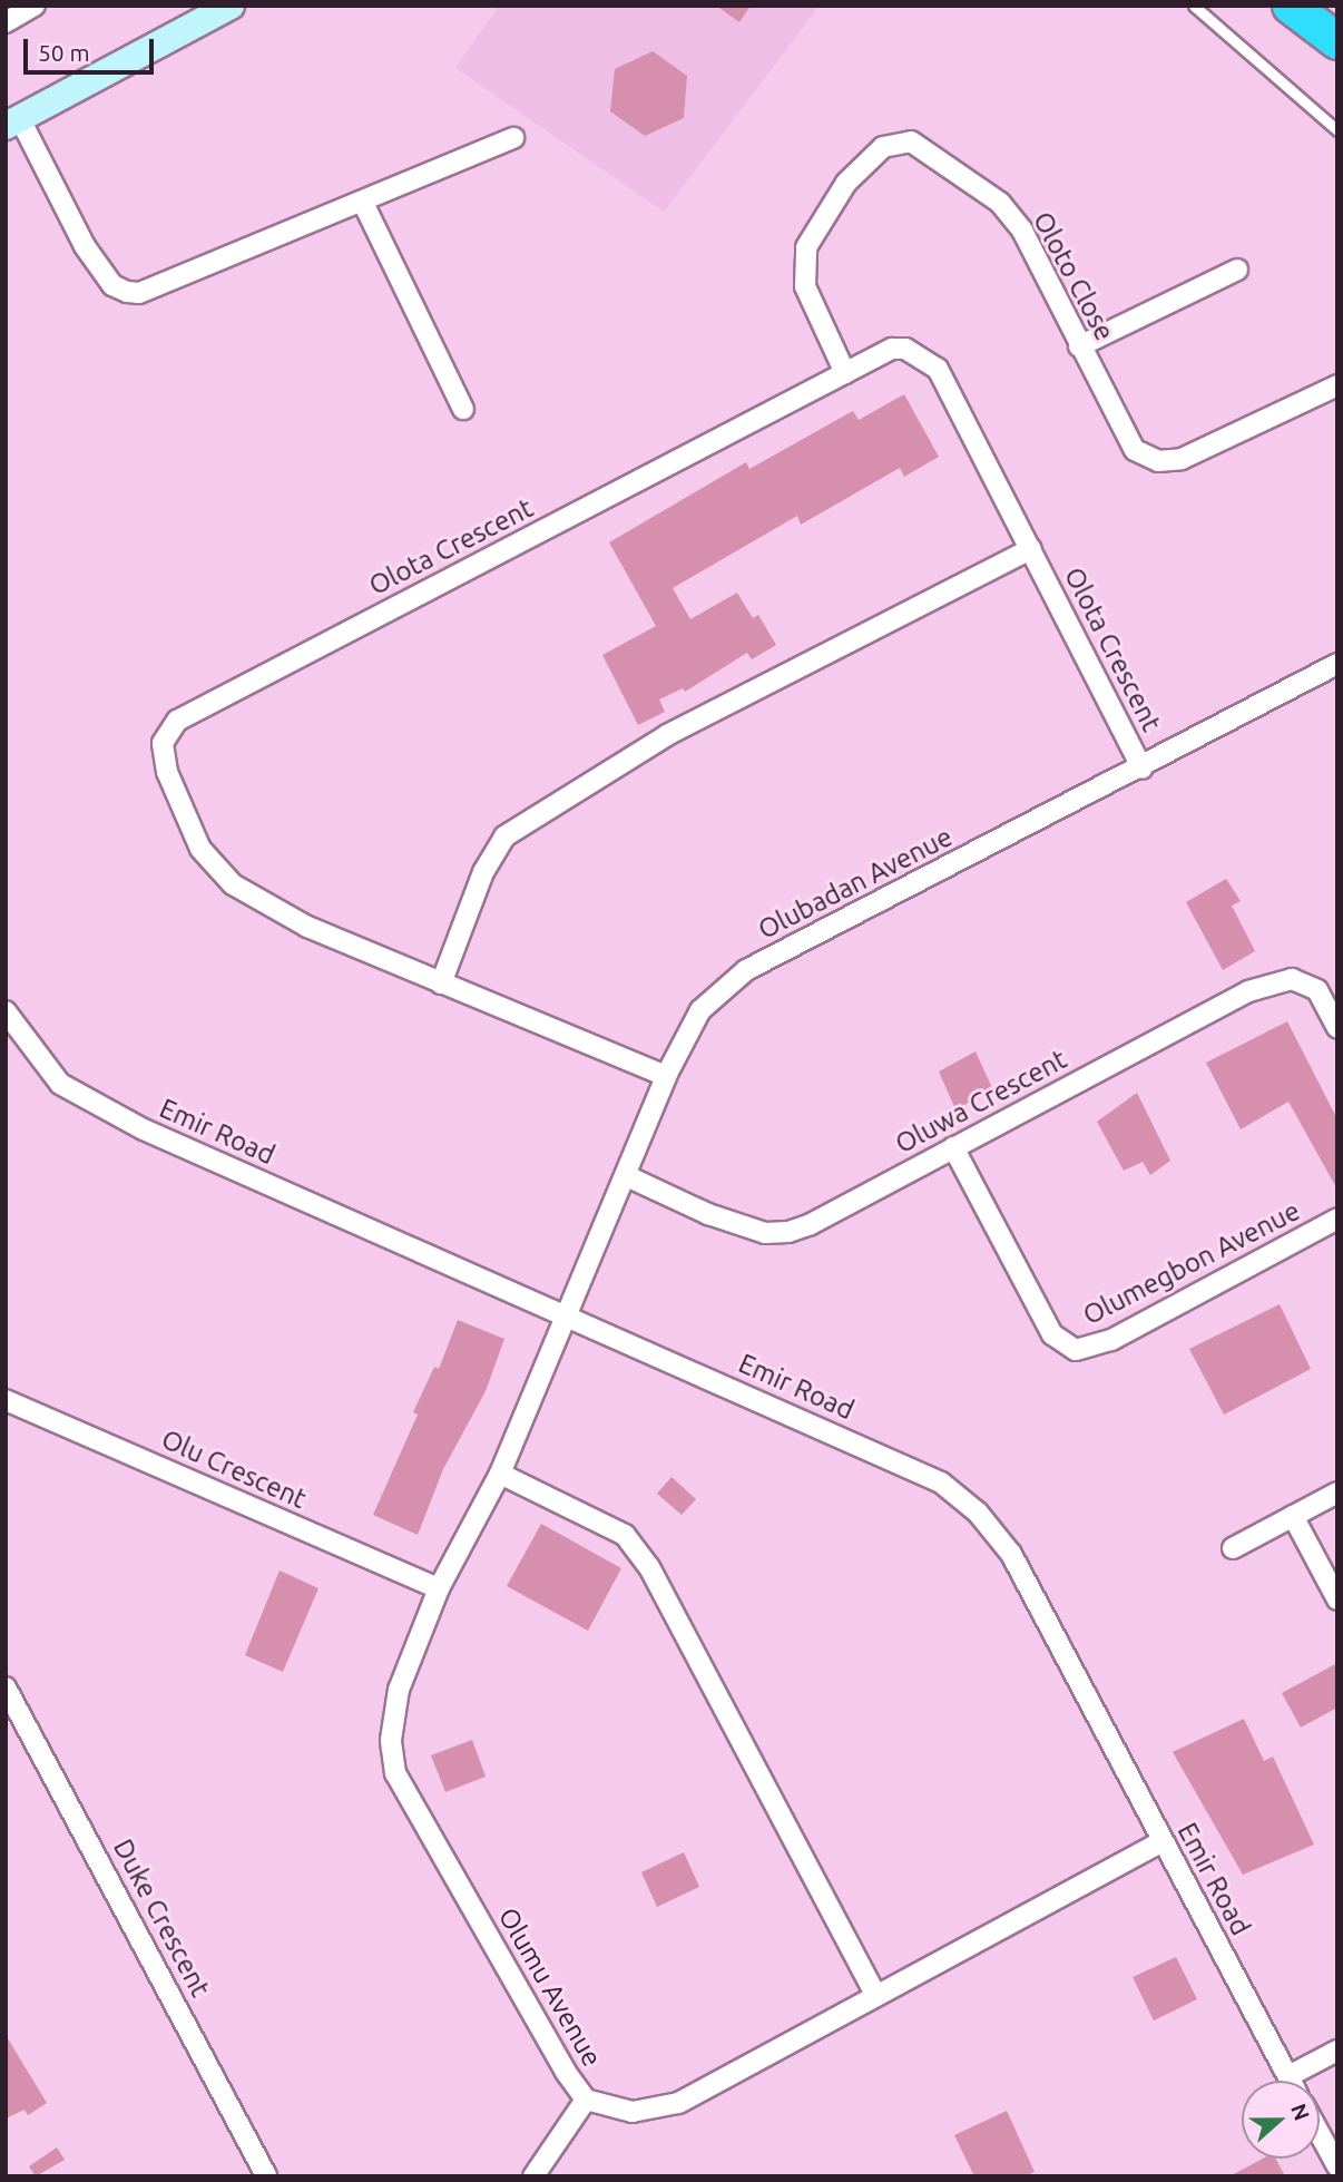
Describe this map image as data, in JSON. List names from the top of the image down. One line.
{"streets":{"street":["Oloto Close","Olota Crescent","Olubadan Avenue","Oluwa Crescent","Emir Road","Olumegbon Avenue","Olu Crescent","Duke Crescent","Olumu Avenue"]},"crossings":[["Oloto Close","Olota Crescent"],["Olota Crescent","Olubadan Avenue"],["Olubadan Avenue","Oluwa Crescent"],["Olubadan Avenue","Emir Road"],["Olubadan Avenue","Olumu Avenue"],["Oluwa Crescent","Olumegbon Avenue"],["Emir Road","Olumu Avenue"],["Olu Crescent","Olumu Avenue"]],"scale_bar":"50 m","north":"right"}
